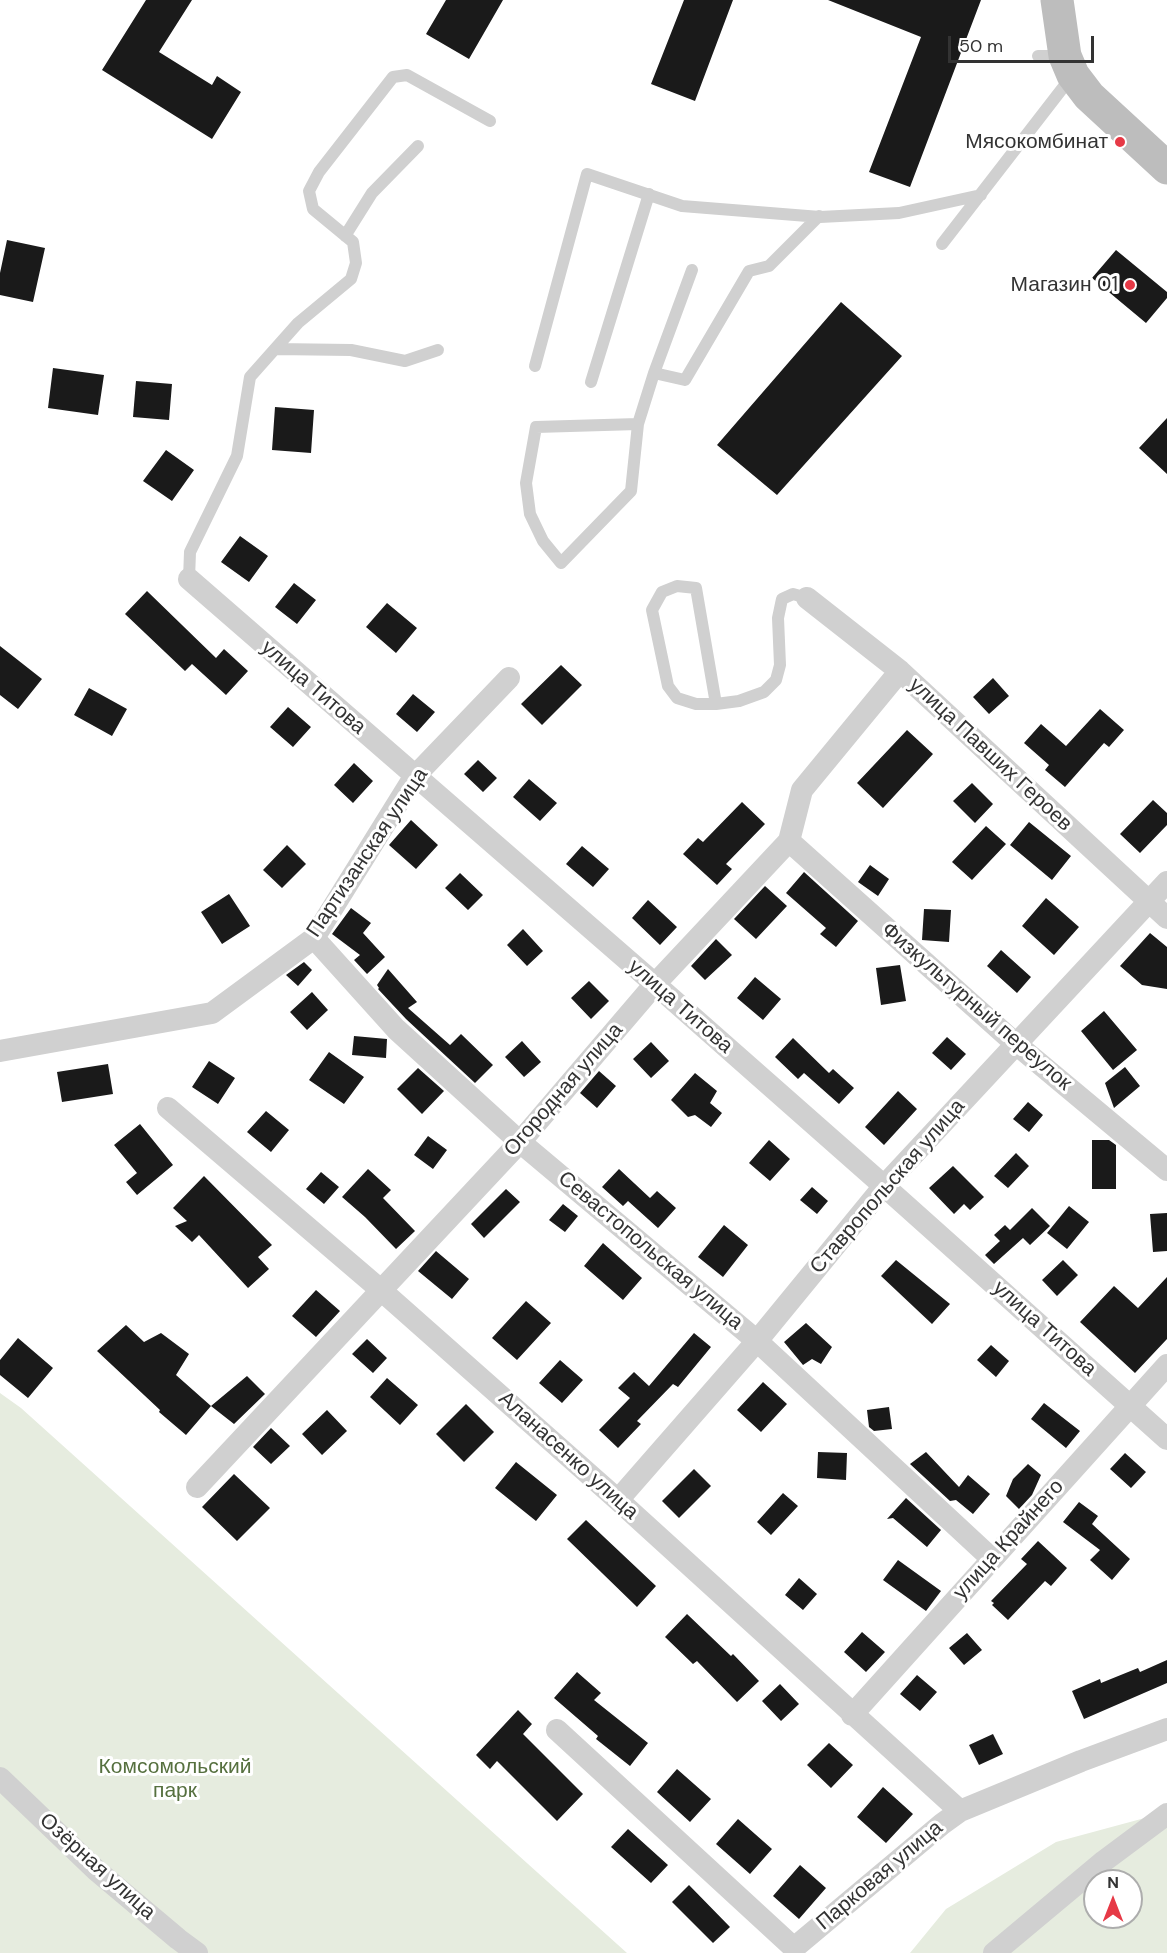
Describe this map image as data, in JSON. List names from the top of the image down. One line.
{"streets":{"street":["улица Титова","улица Павших Героев","Партизанская улица","Физкультурный переулок","Огородная улица","Ставропольская улица","Севастопольская улица","Аланасенко улица","улица Крайнего","Озёрная улица","Парковая улица"]},"crossings":[["улица Титова","Партизанская улица"],["улица Титова","Огородная улица"],["улица Титова","Ставропольская улица"],["улица Титова","улица Крайнего"],["улица Павших Героев","Огородная улица"],["улица Павших Героев","Ставропольская улица"],["Партизанская улица","Севастопольская улица"],["Физкультурный переулок","Огородная улица"],["Физкультурный переулок","Ставропольская улица"],["Огородная улица","Севастопольская улица"],["Огородная улица","Аланасенко улица"],["Ставропольская улица","Севастопольская улица"],["Ставропольская улица","Аланасенко улица"],["Севастопольская улица","улица Крайнего"],["Аланасенко улица","улица Крайнего"],["Аланасенко улица","Парковая улица"]],"parks":["Комсомольский парк"],"places":["Мясокомбинат","Магазин 01"],"scale_bar":"50 m","north":"top"}
